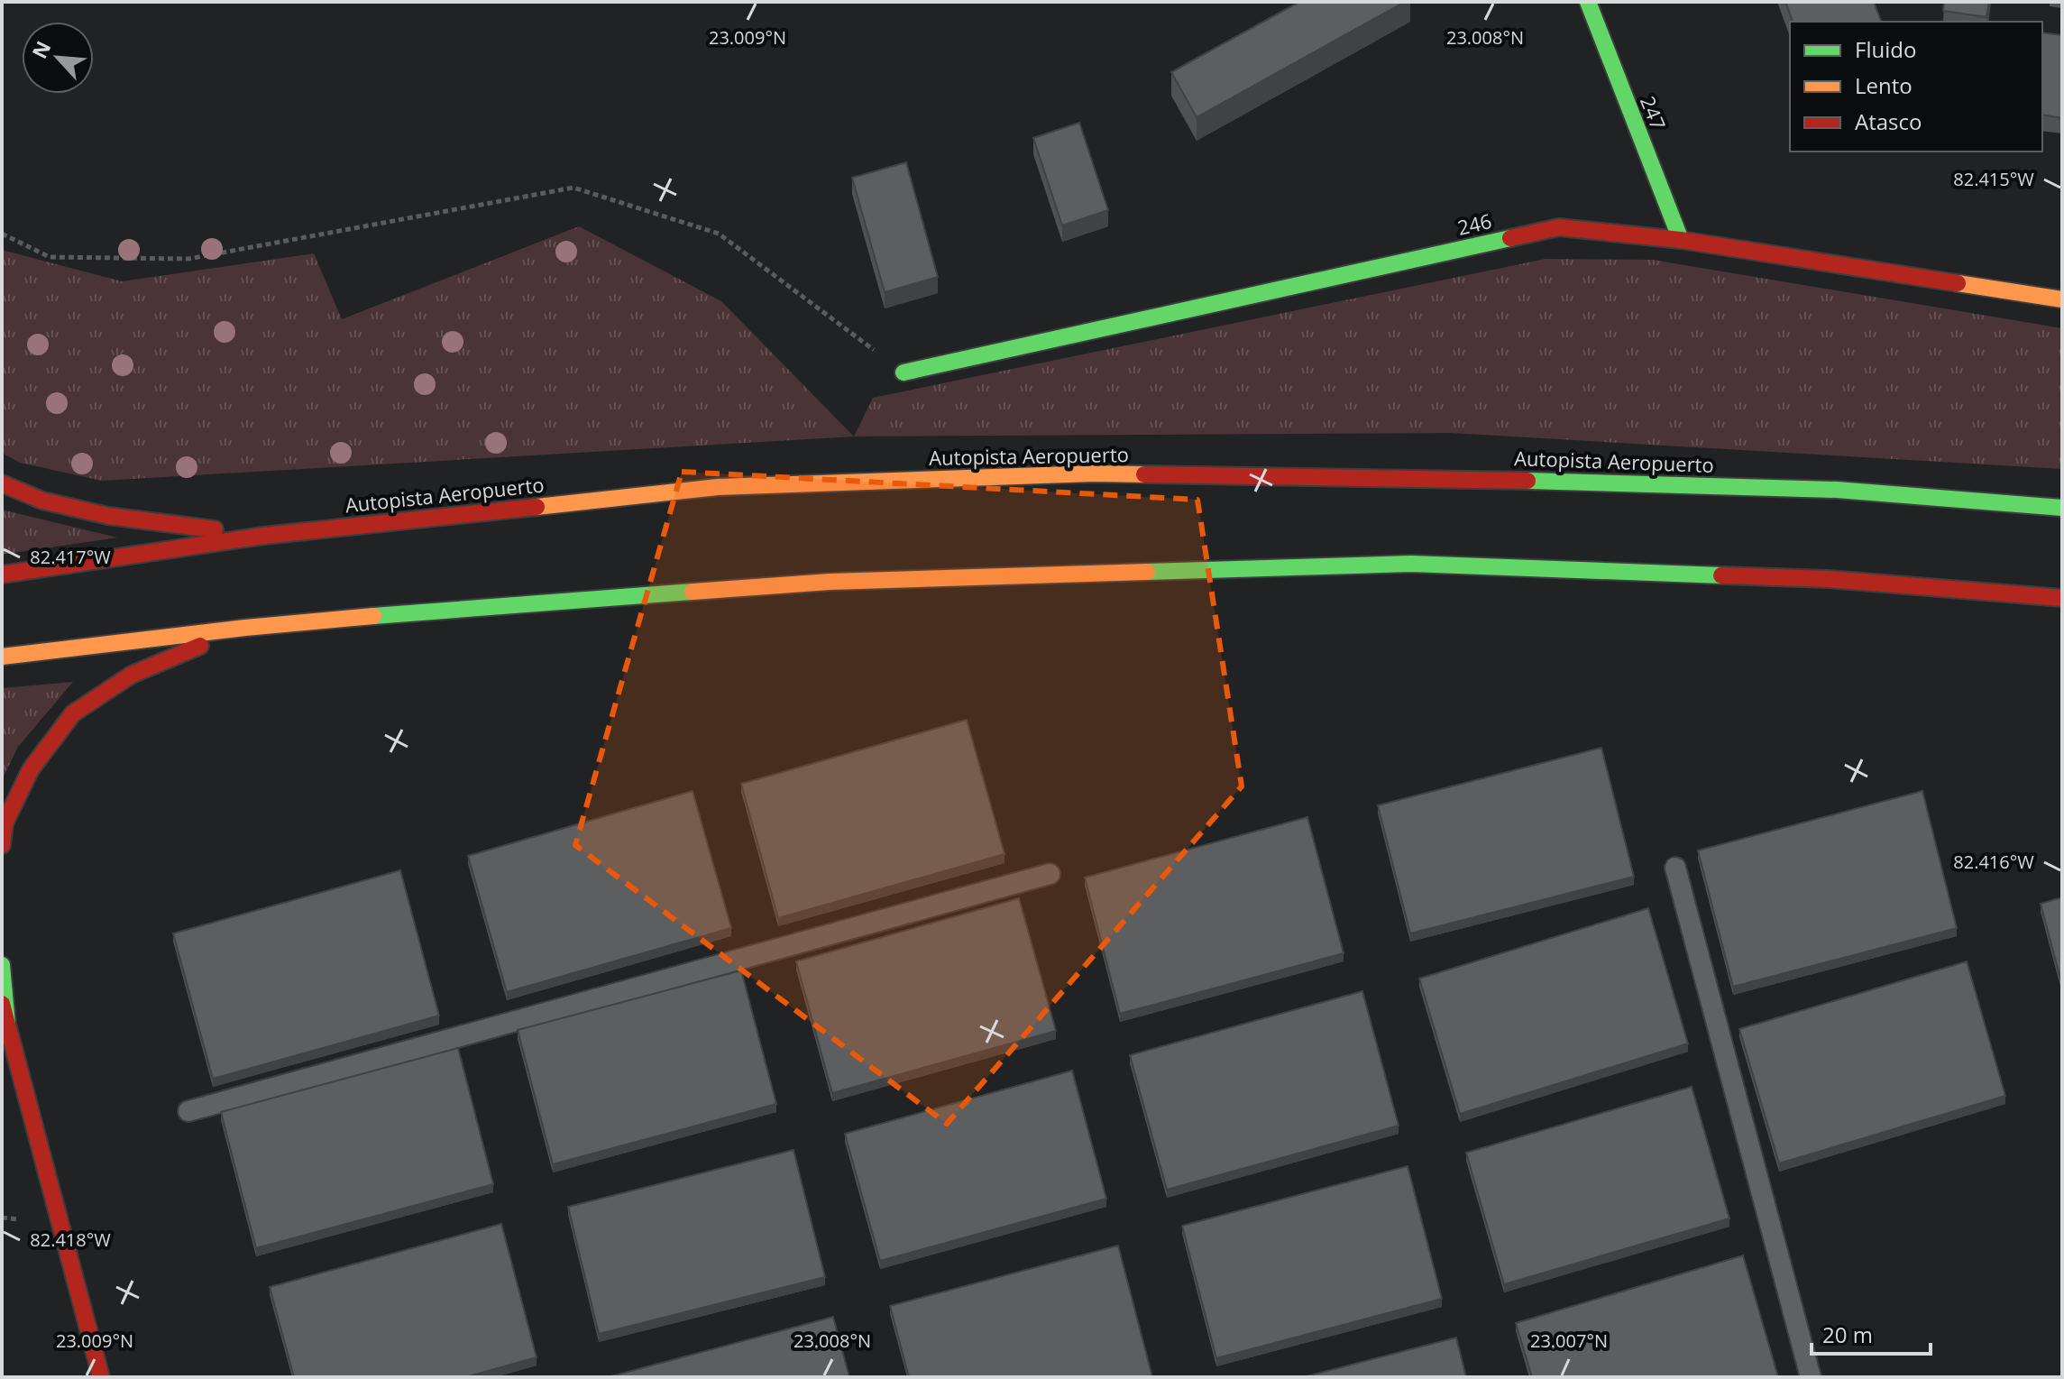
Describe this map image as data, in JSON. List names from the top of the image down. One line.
{"streets":{"main road":["247","246","Autopista Aeropuerto"]},"crossings":[["247","246"]],"legend":["Fluido","Lento","Atasco"],"scale_bar":"20 m","north":"top left","coordinates":["23.009°N","23.008°N","82.415°W","82.417°W","82.416°W","82.418°W","23.007°N"]}
